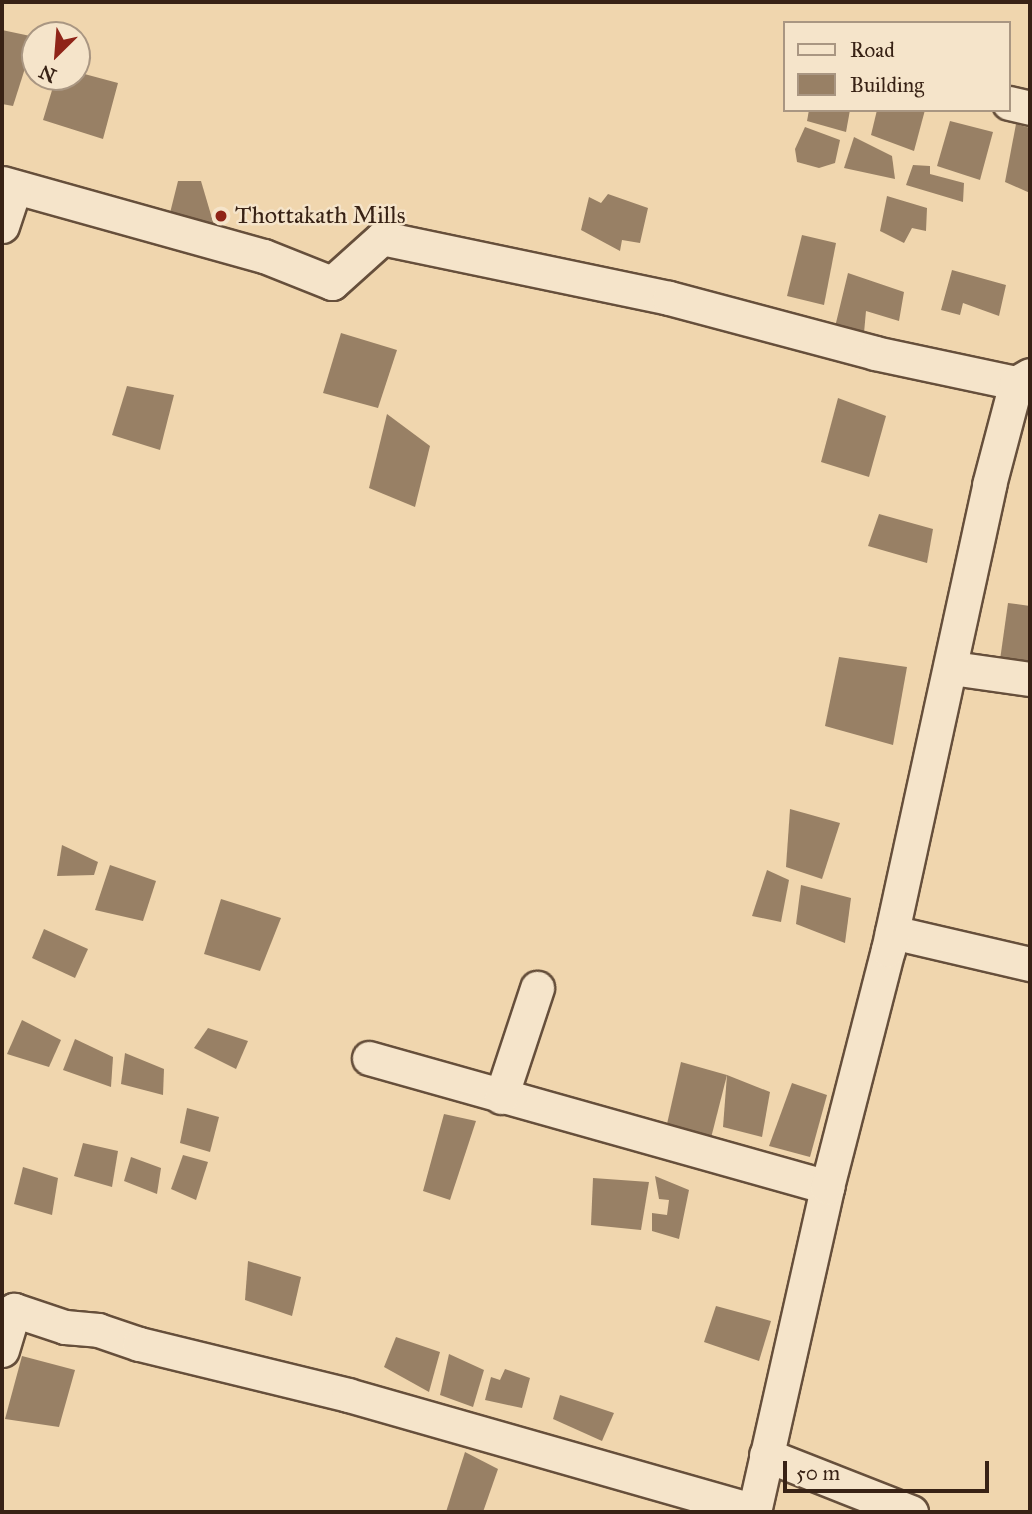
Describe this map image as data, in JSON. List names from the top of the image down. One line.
{"places":["Thottakath Mills"],"legend":["Road","Building"],"scale_bar":"50 m","north":"bottom left"}
